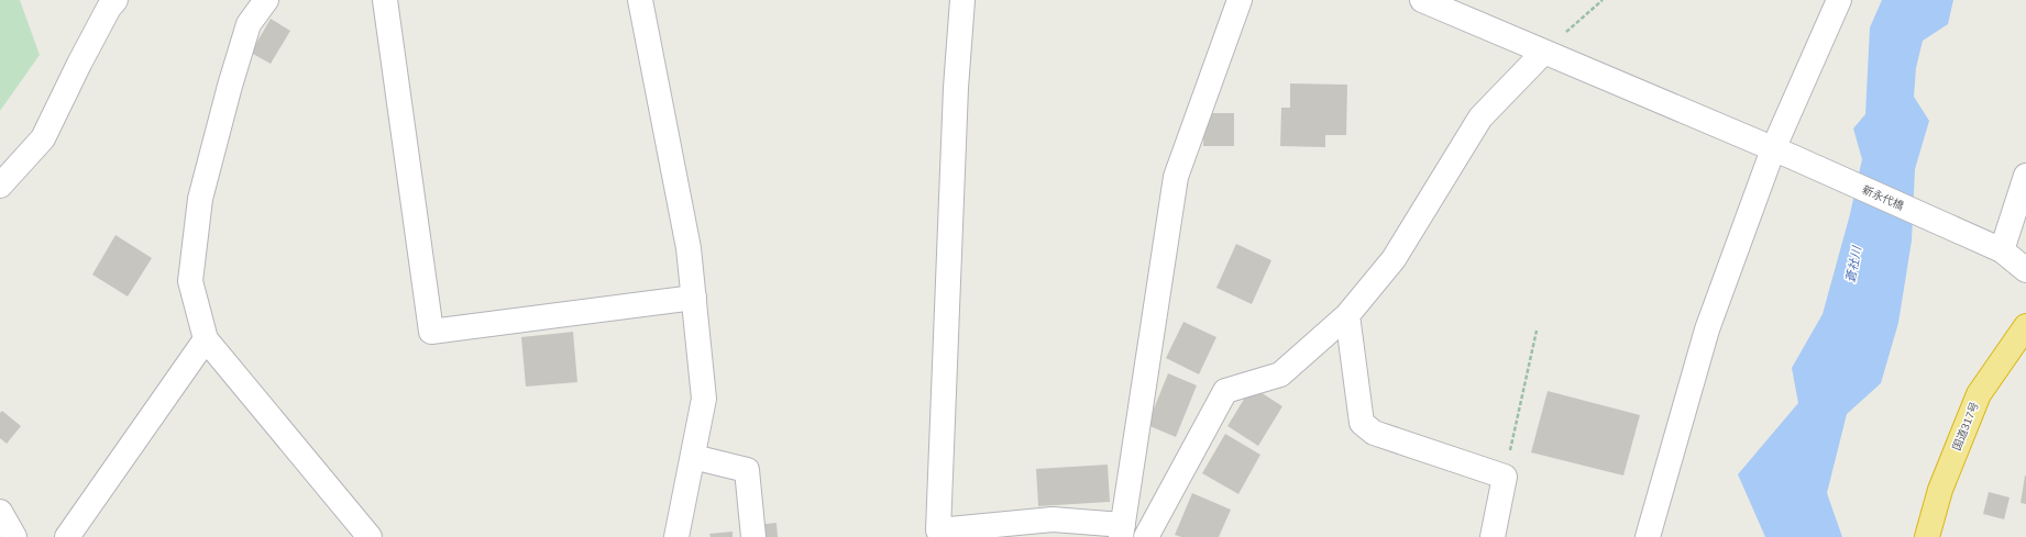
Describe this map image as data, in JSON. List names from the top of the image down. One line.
{"streets":{"highway":["国道317号"],"street":["新永代橋"]},"water":["蒼社川"]}
